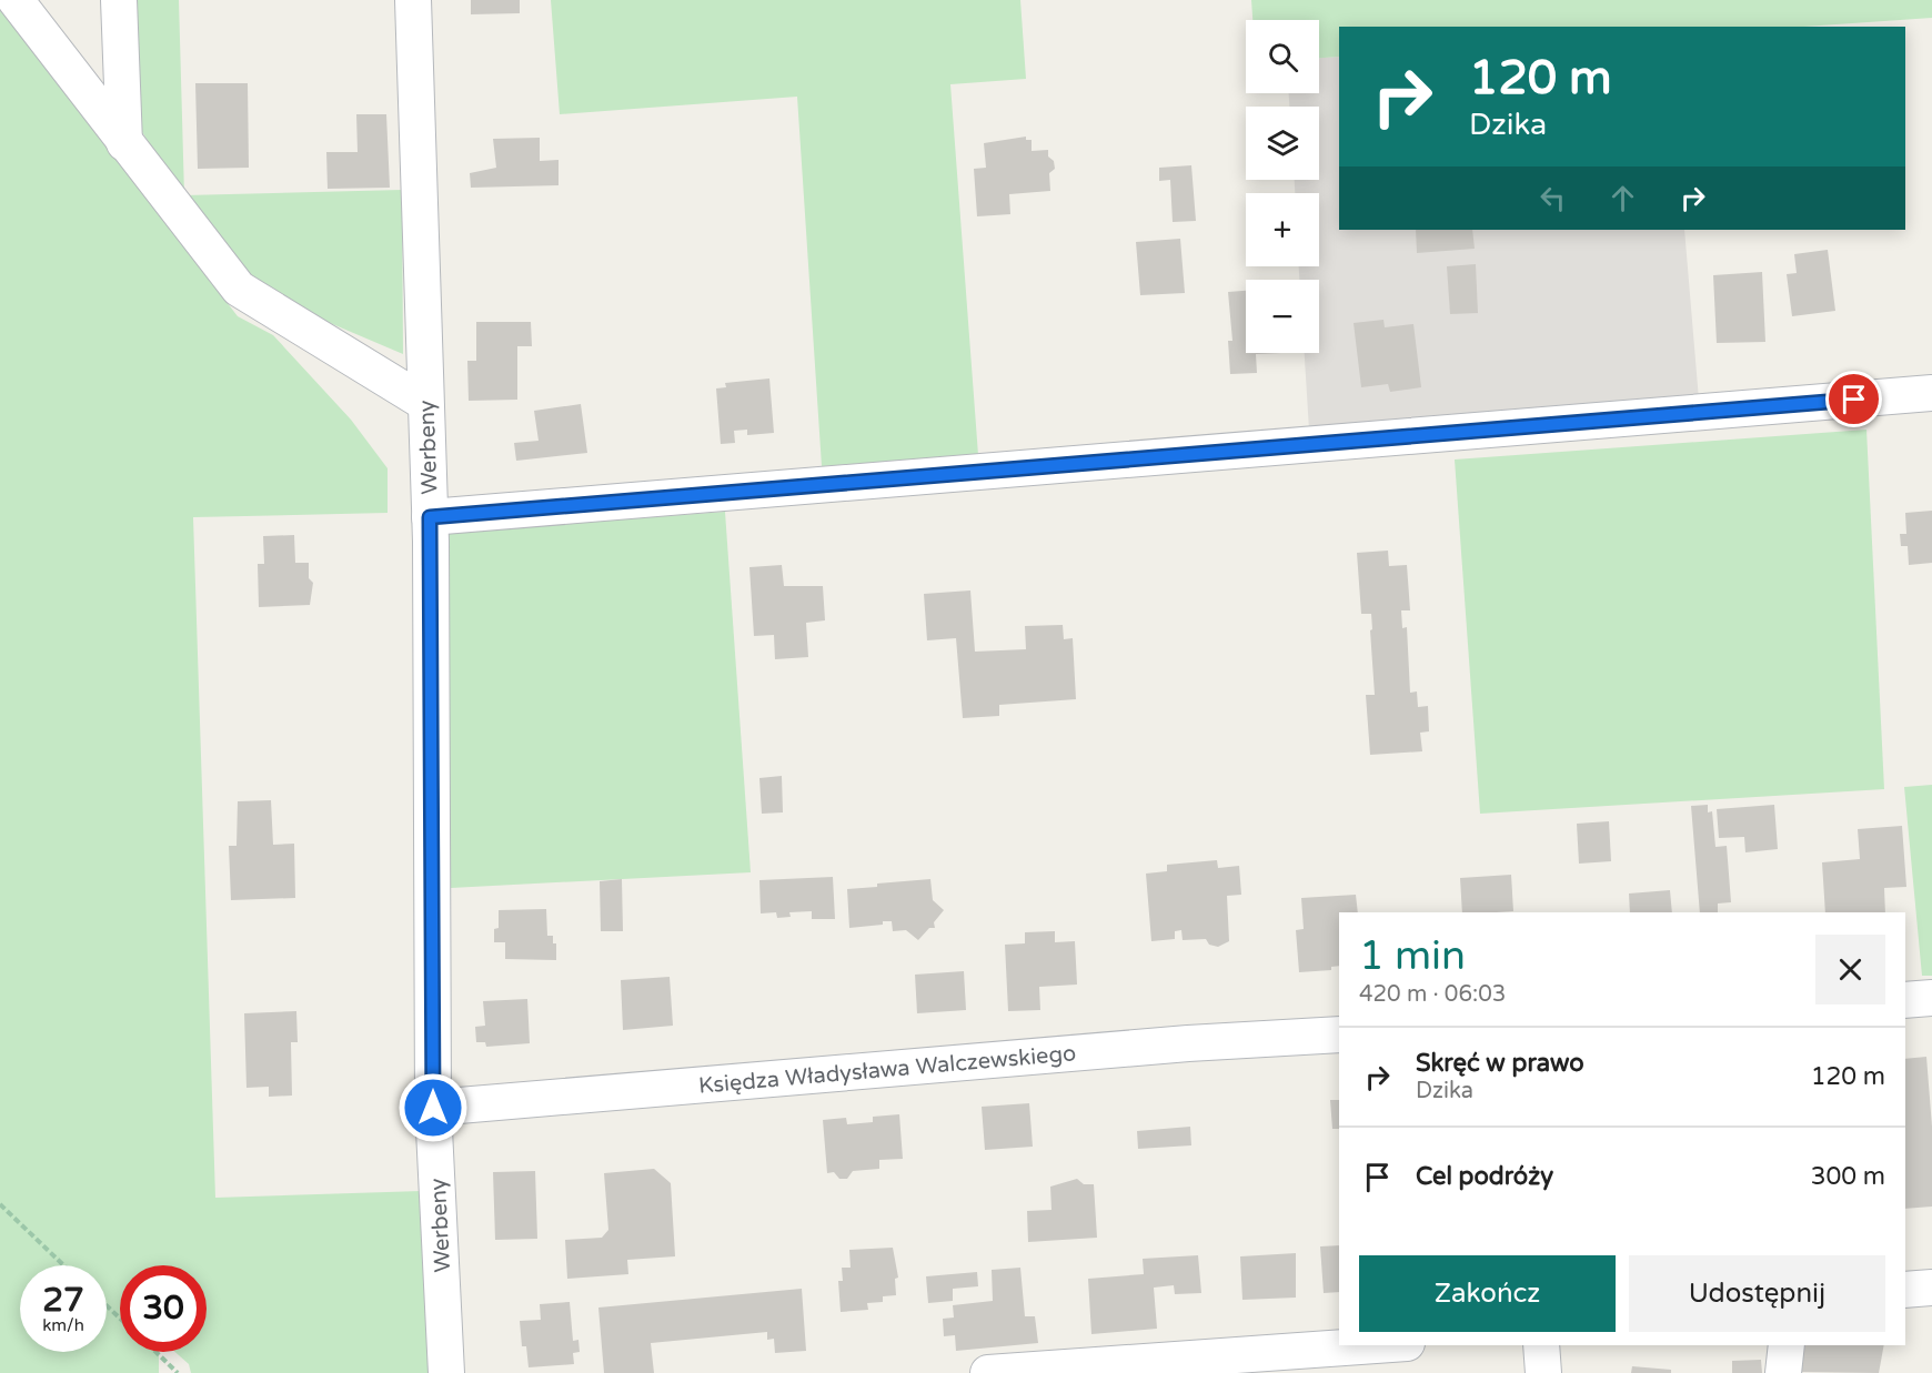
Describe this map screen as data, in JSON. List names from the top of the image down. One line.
{"streets":{"street":["Werbeny","Księdza Władysława Walczewskiego"]},"crossings":[["Werbeny","Księdza Władysława Walczewskiego"]],"page":{"map_buttons":["+","−"],"turn":["120 m","Dzika"],"heading":["1 min","420 m · 06:03"],"list":[{"name":"Skręć w prawo","note":"Dzika","value":"120 m"},{"name":"Cel podróży","value":"300 m"}],"buttons":["Zakończ","Udostępnij"],"speed":"27 km/h","limit":"30"}}
